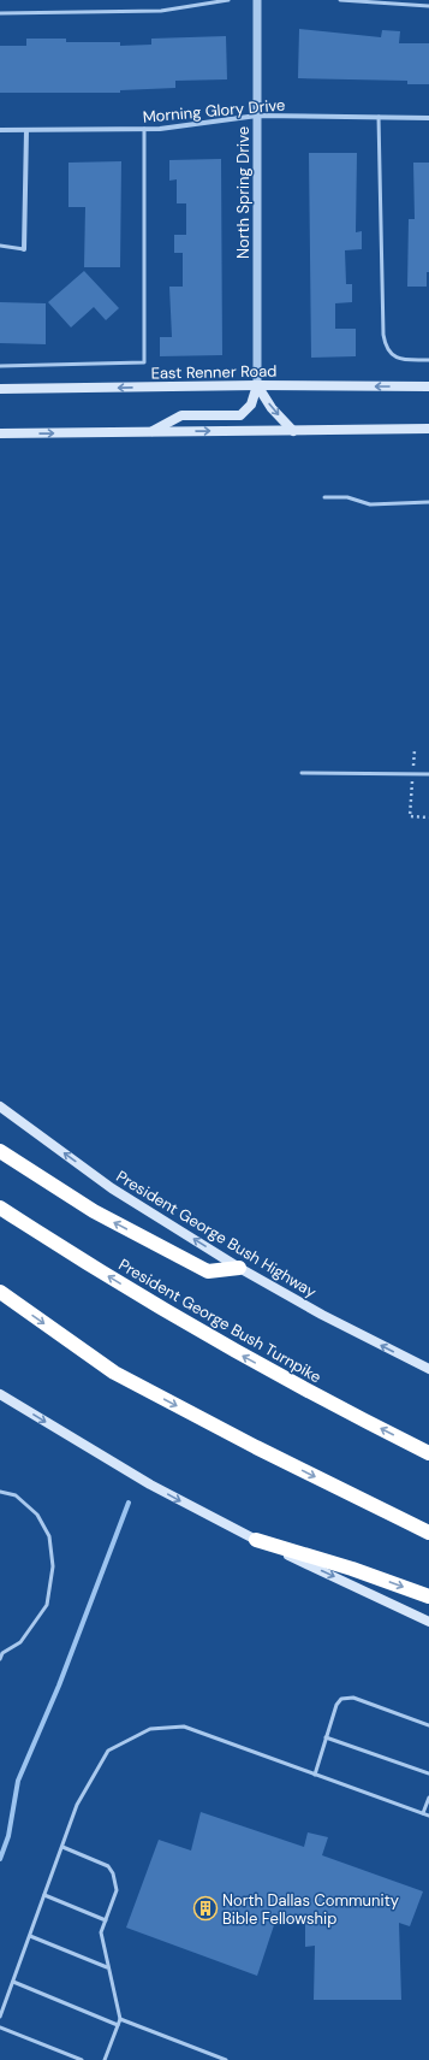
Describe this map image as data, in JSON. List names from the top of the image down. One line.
{"streets":{"highway":["President George Bush Turnpike"],"main road":["East Renner Road","President George Bush Highway"],"street":["Morning Glory Drive","North Spring Drive"]},"crossings":[["Morning Glory Drive","North Spring Drive"],["North Spring Drive","East Renner Road"]],"one_way":["President George Bush Highway"],"places":{"building":["North Dallas Community Bible Fellowship"]}}
